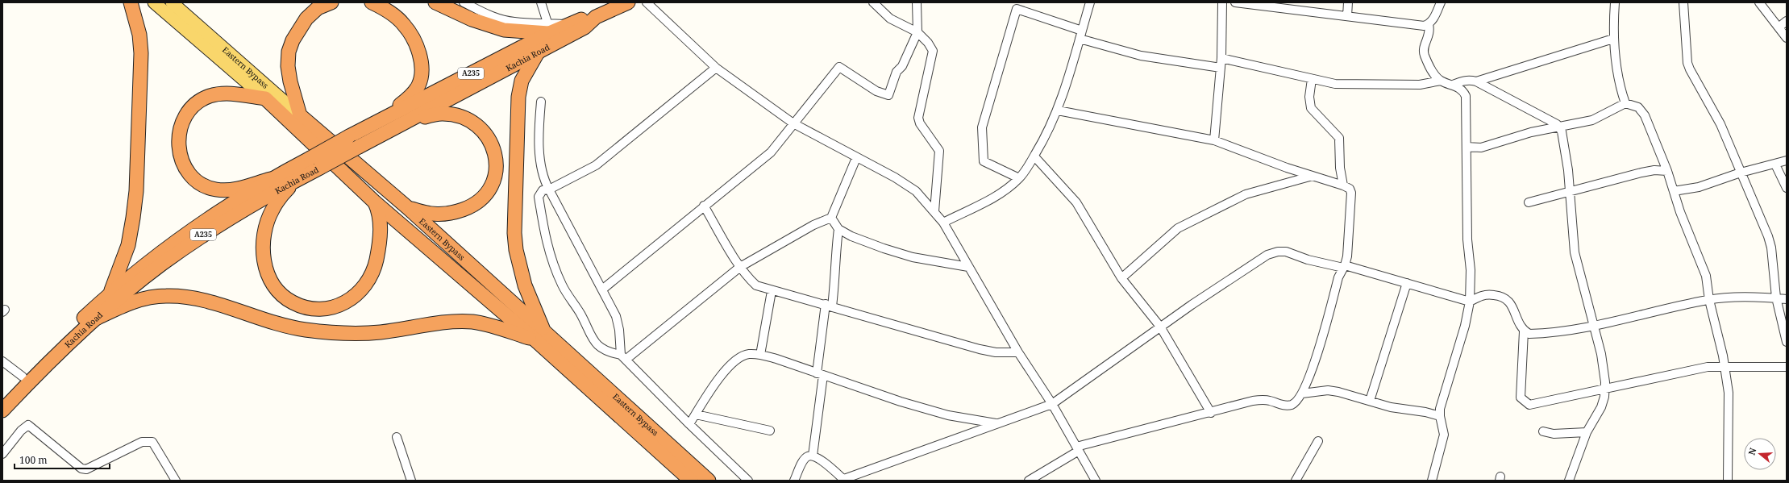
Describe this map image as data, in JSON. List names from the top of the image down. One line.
{"streets":{"highway":["Kachia Road","Eastern Bypass","A235"]},"crossings":[["Kachia Road","A235"]],"scale_bar":"100 m","north":"left"}
